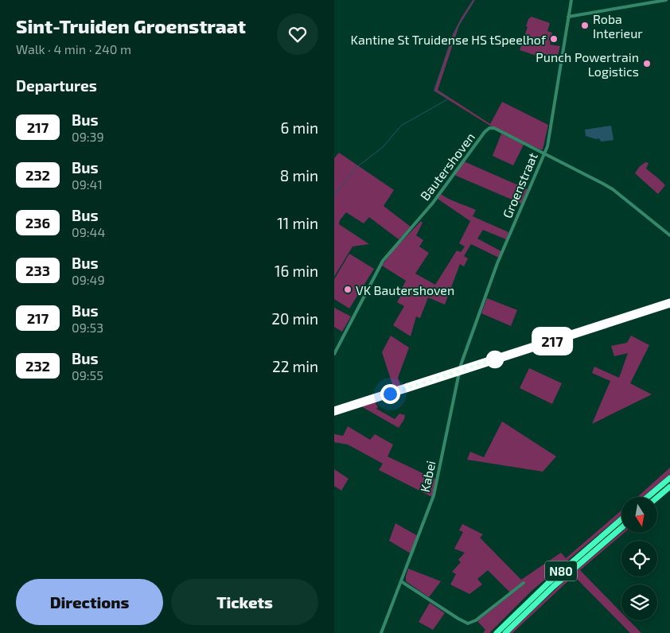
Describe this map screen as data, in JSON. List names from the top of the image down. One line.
{"streets":{"highway":["N80"],"street":["Bautershoven","Groenstraat","Kabei"]},"crossings":[["Bautershoven","Groenstraat"],["Groenstraat","Kabei"]],"places":["Roba Interieur","Kantine St Truidense HS tSpeelhof","Punch Powertrain Logistics","VK Bautershoven"],"lines":["bus line 217"],"north":"bottom","page":{"heading":[["Sint-Truiden Groenstraat","Walk · 4 min · 240 m"],"Departures"],"on_map":"217","list":[{"mark":"217","name":"Bus","note":"09:39","value":"6 min"},{"mark":"232","name":"Bus","note":"09:41","value":"8 min"},{"mark":"236","name":"Bus","note":"09:44","value":"11 min"},{"mark":"233","name":"Bus","note":"09:49","value":"16 min"},{"mark":"217","name":"Bus","note":"09:53","value":"20 min"},{"mark":"232","name":"Bus","note":"09:55","value":"22 min"}],"buttons":["Directions","Tickets"]}}
